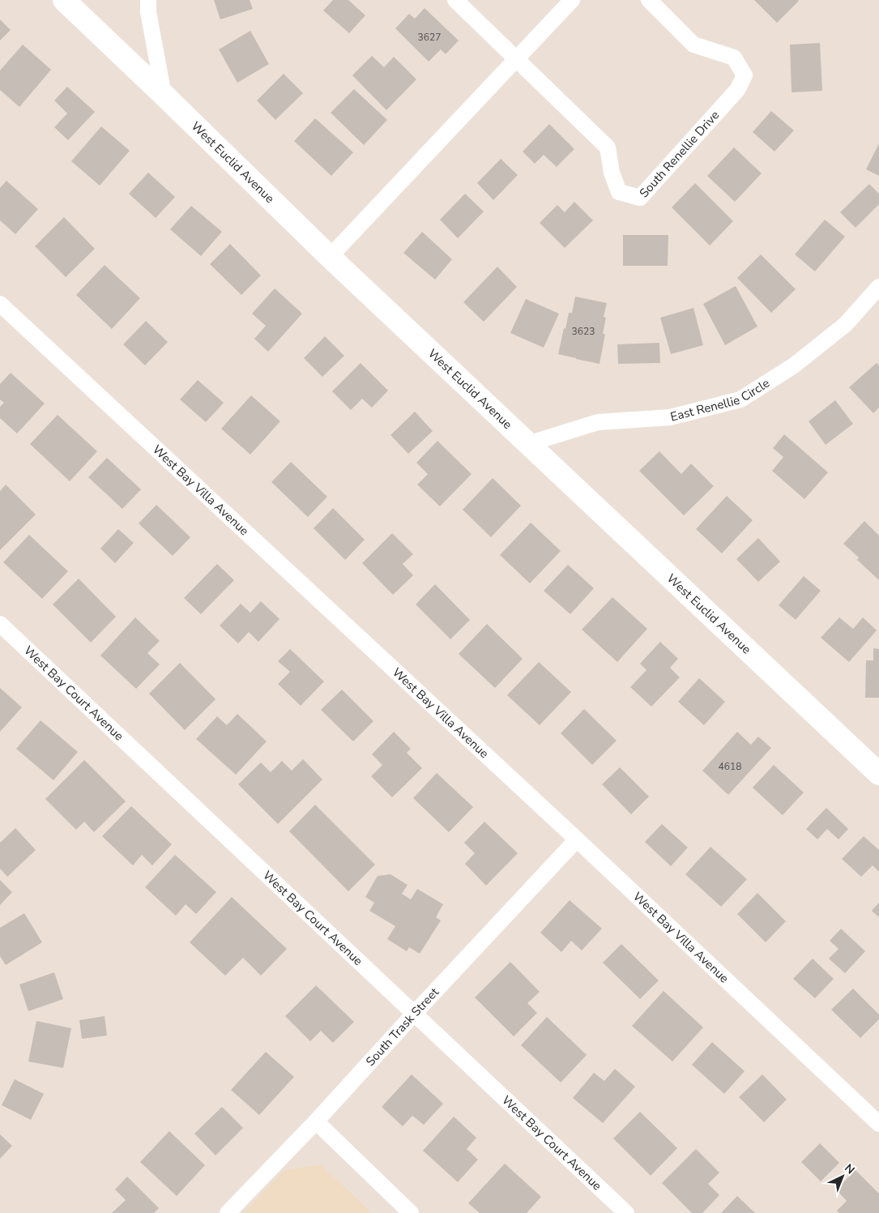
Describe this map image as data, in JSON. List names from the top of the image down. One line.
{"streets":{"street":["South Renellie Drive","West Euclid Avenue","East Renellie Circle","West Bay Villa Avenue","West Bay Court Avenue","South Trask Street"]},"crossings":[["West Euclid Avenue","East Renellie Circle"],["West Bay Villa Avenue","South Trask Street"],["West Bay Court Avenue","South Trask Street"]],"house_numbers":["3627","3623","4618"],"north":"top right"}
